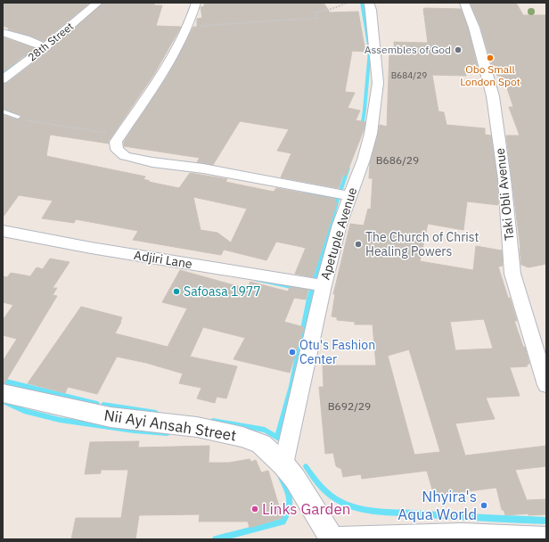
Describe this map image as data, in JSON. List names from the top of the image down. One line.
{"streets":{"street":["28th Street","Taki Obli Avenue","Apetuple Avenue","Adjiri Lane","Nii Ayi Ansah Street"]},"crossings":[["Apetuple Avenue","Adjiri Lane"],["Apetuple Avenue","Nii Ayi Ansah Street"]],"places":["Assembles of God","Obo Small London Spot","The Church of Christ Healing Powers","Safoasa 1977","Otu's Fashion Center","Nhyira's Aqua World","Links Garden"],"house_numbers":["B684/29","B686/29","B692/29"]}
